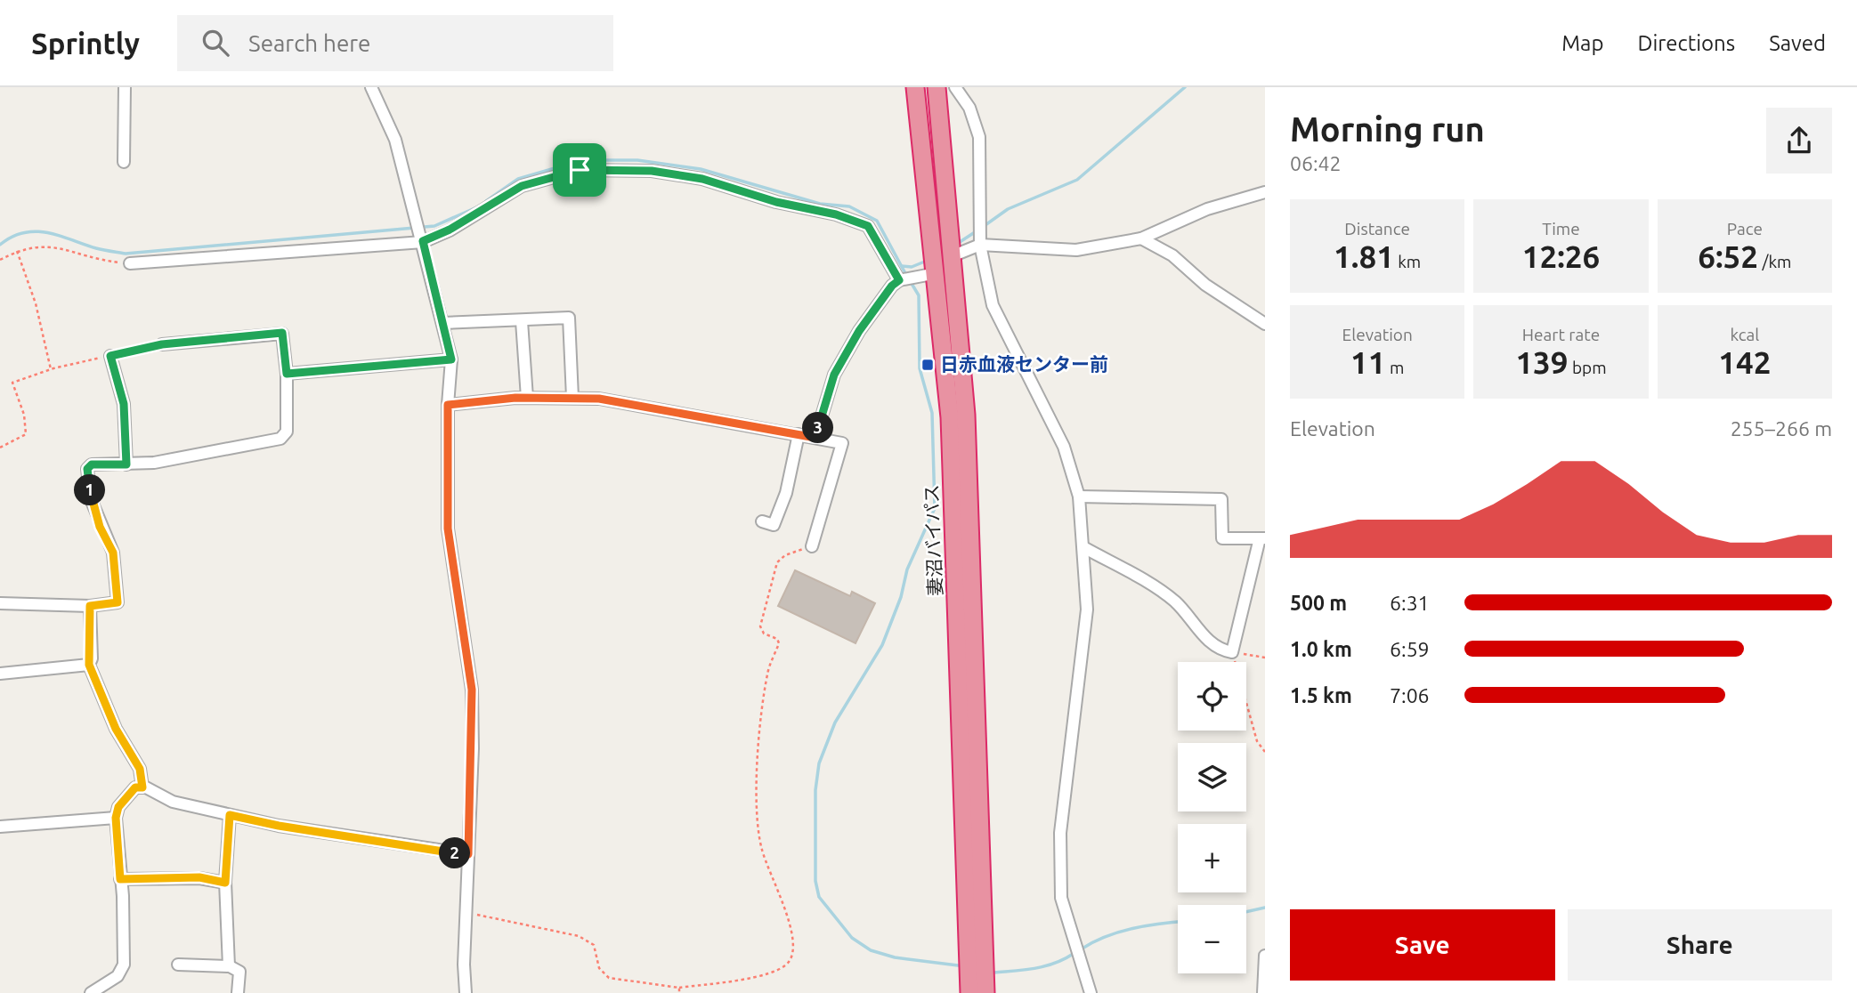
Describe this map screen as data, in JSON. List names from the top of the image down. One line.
{"streets":{"highway":["妻沼バイパス"]},"places":{"transit":["日赤血液センター前"]},"page":{"header":"Sprintly","search":"Search here","nav":["Map","Directions","Saved"],"heading":["Morning run","06:42"],"stats":[["Distance","1.81 km"],["Time","12:26"],["Pace","6:52 /km"],["Elevation","11 m"],["Heart rate","139 bpm"],["kcal","142"]],"chart":["Elevation","255–266 m"],"pins":["3","1","2"],"list":[{"name":"500 m","note":"6:31"},{"name":"1.0 km","note":"6:59"},{"name":"1.5 km","note":"7:06"}],"map_buttons":["+","−"],"buttons":["Save","Share"]}}
